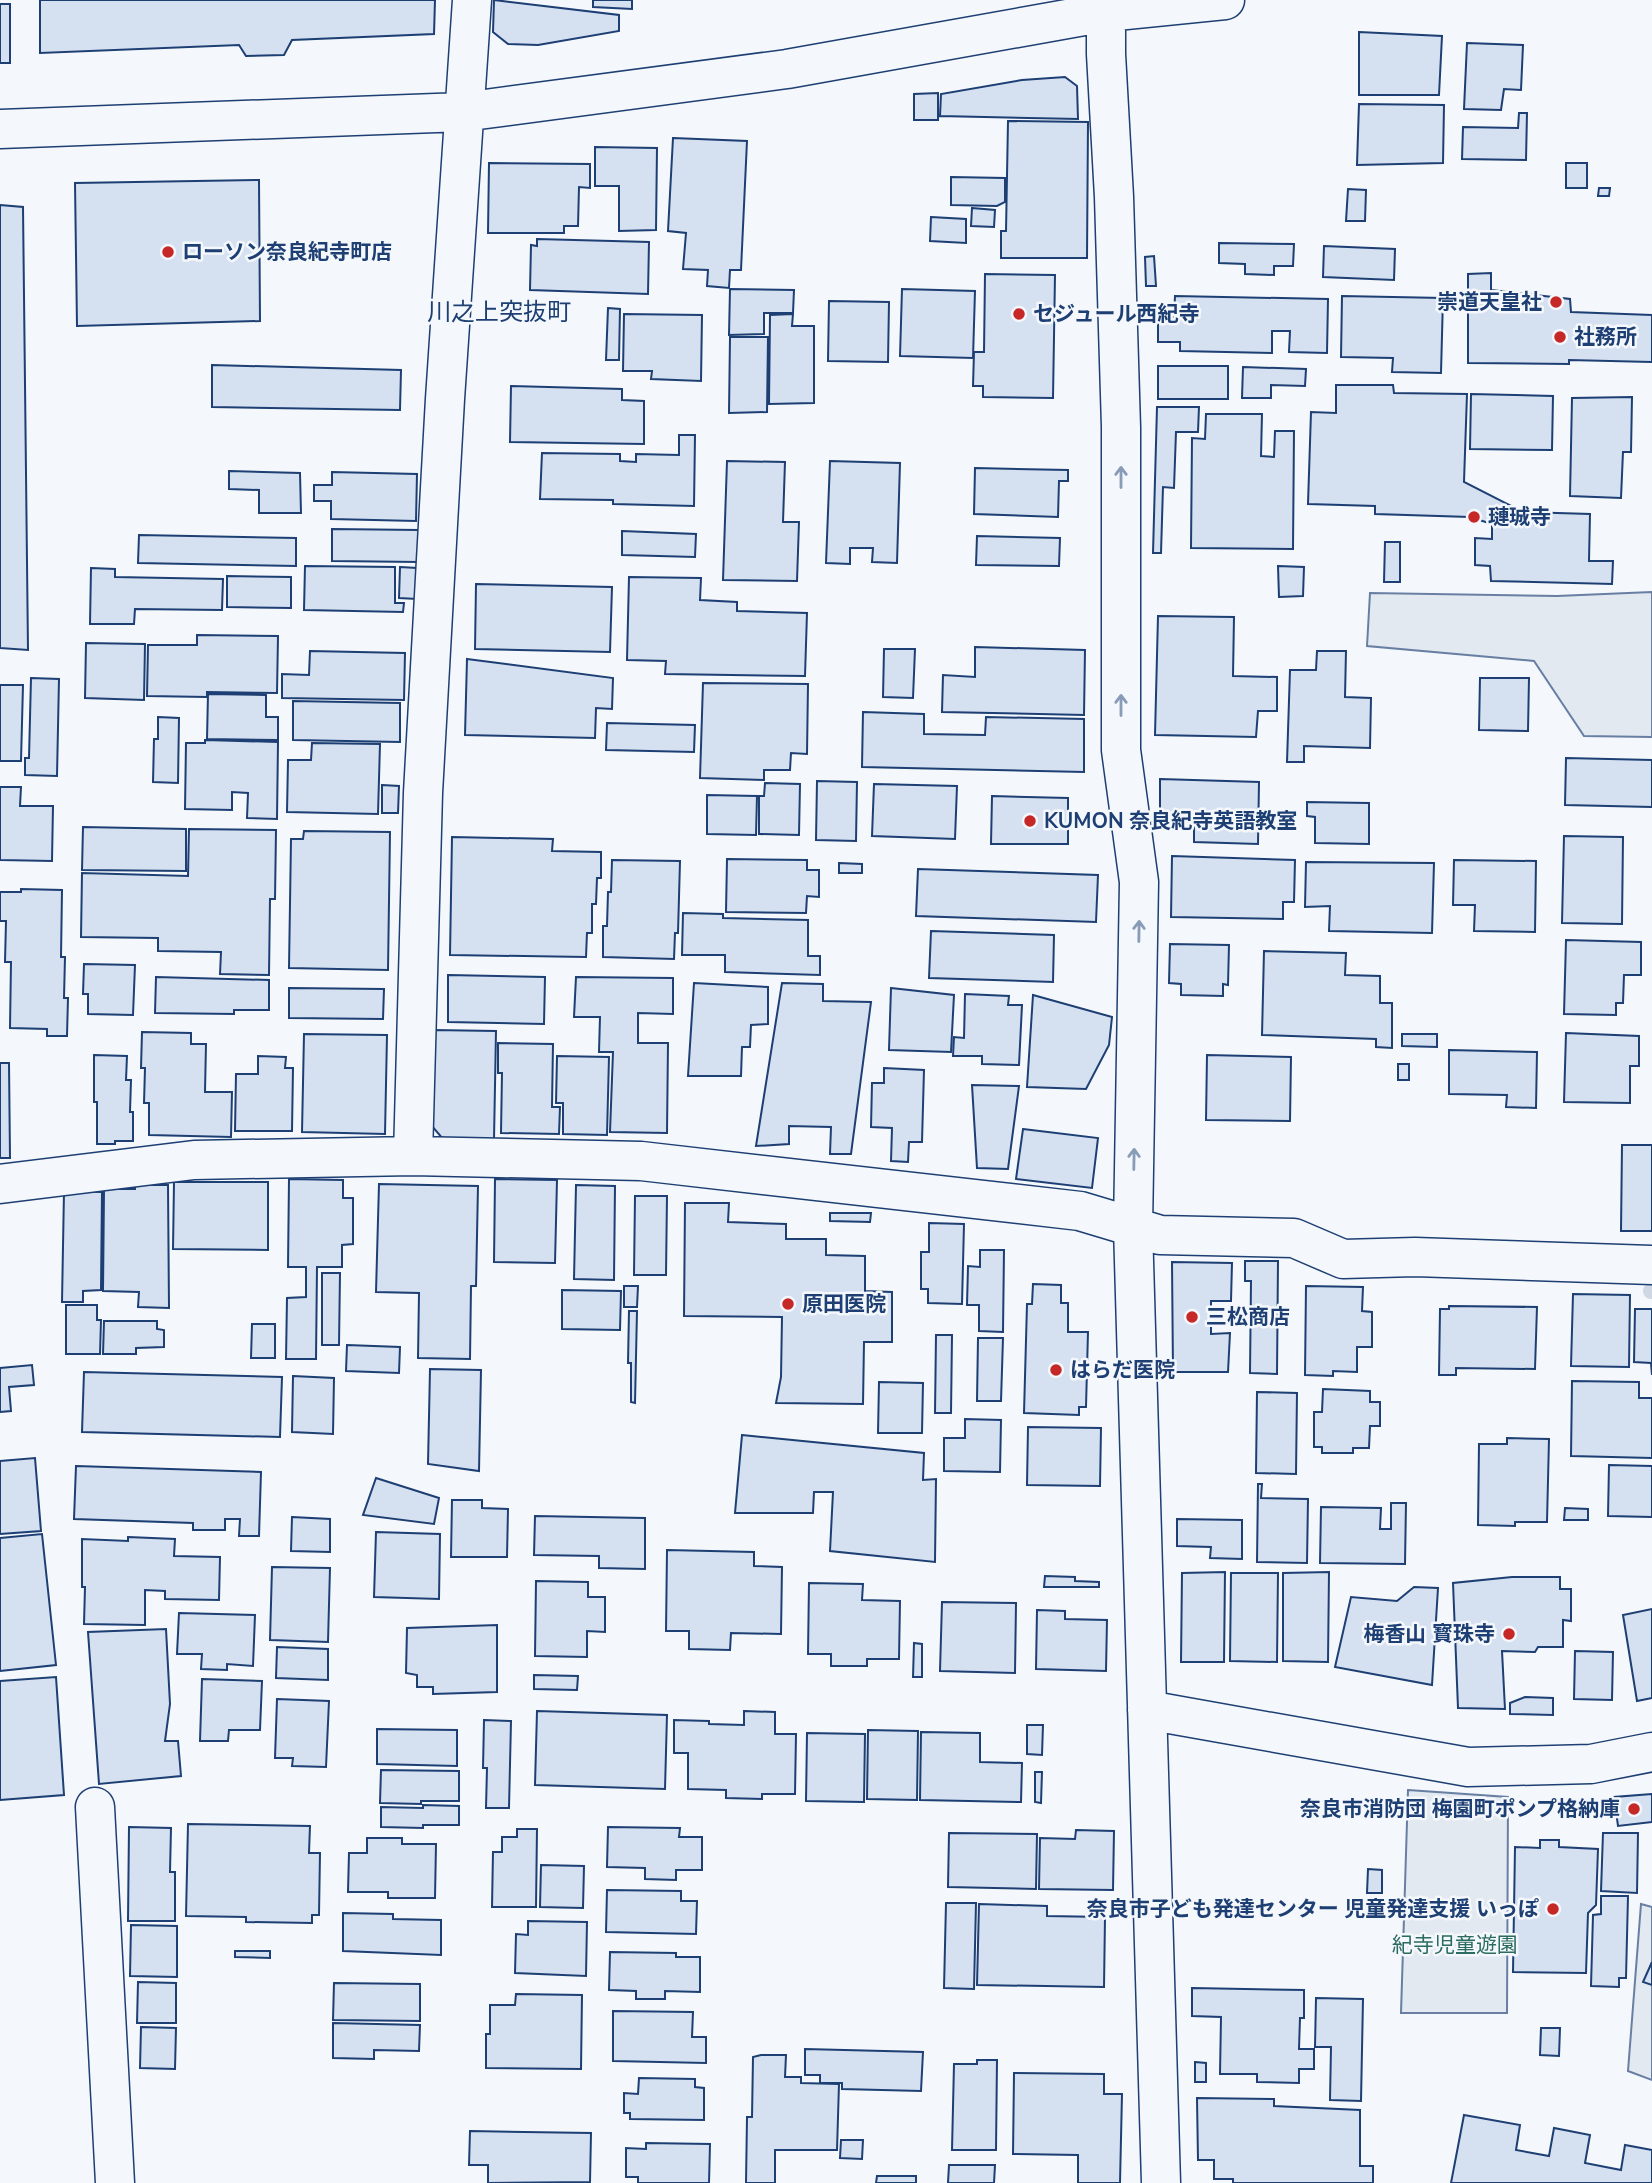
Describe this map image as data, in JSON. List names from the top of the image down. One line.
{"districts":["川之上突抜町"],"parks":["紀寺児童遊園"],"places":["ローソン奈良紀寺町店","崇道天皇社","セジュール西紀寺","社務所","璉珹寺","KUMON 奈良紀寺英語教室","原田医院","三松商店","はらだ医院","梅香山 寳珠寺","奈良市消防団 梅園町ポンプ格納庫","奈良市子ども発達センター 児童発達支援 いっぽ"]}
